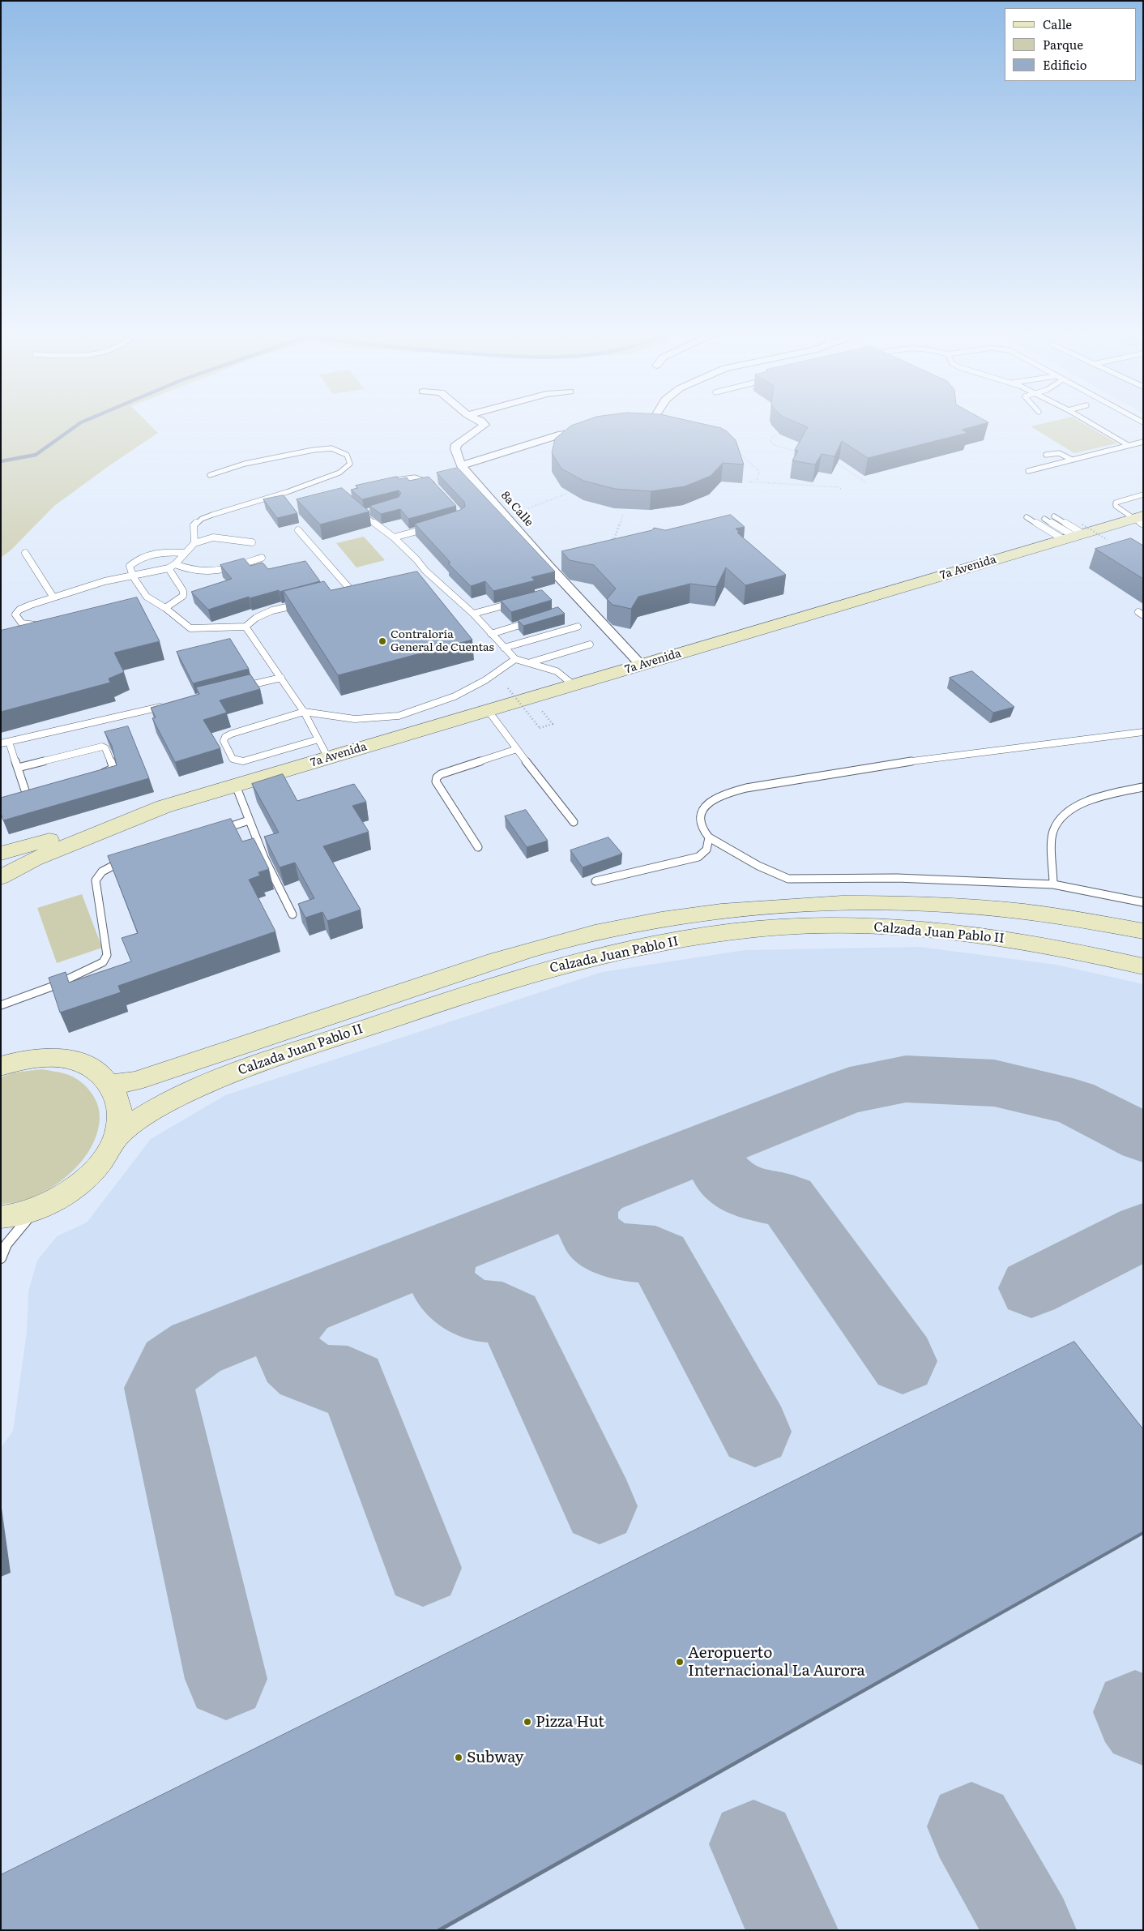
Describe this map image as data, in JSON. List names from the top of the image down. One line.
{"streets":{"main road":["7a Avenida","Calzada Juan Pablo II"],"street":["8a Calle"]},"crossings":[["8a Calle","7a Avenida"]],"places":["Contraloría General de Cuentas","Aeropuerto Internacional La Aurora","Pizza Hut","Subway"],"legend":["Calle","Parque","Edificio"]}
